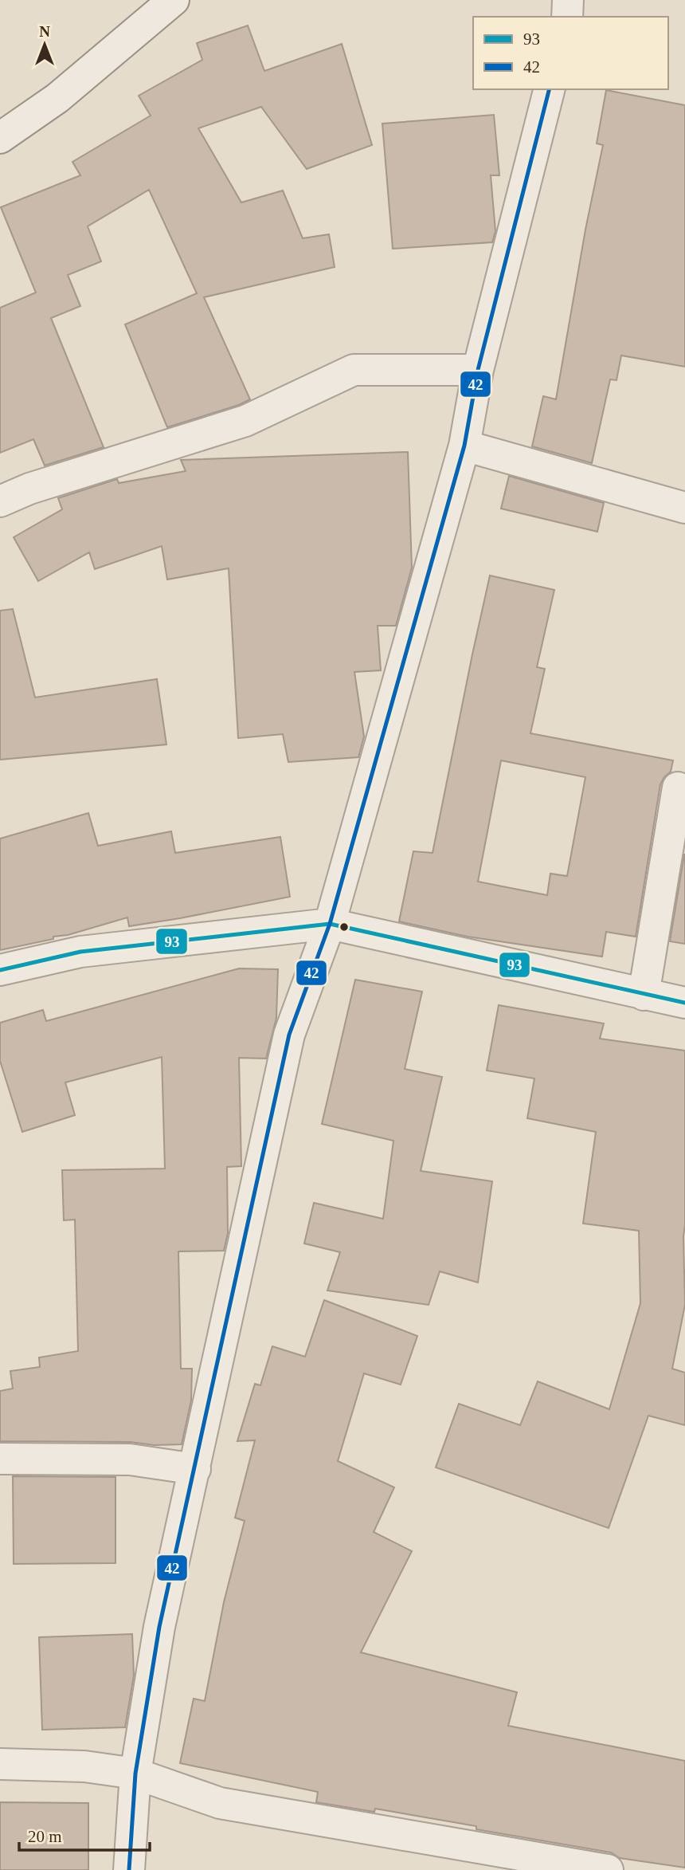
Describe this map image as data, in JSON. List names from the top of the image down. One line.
{"lines":["transit line 42","transit line 93"],"legend":["93","42"],"scale_bar":"20 m","north":"top"}
